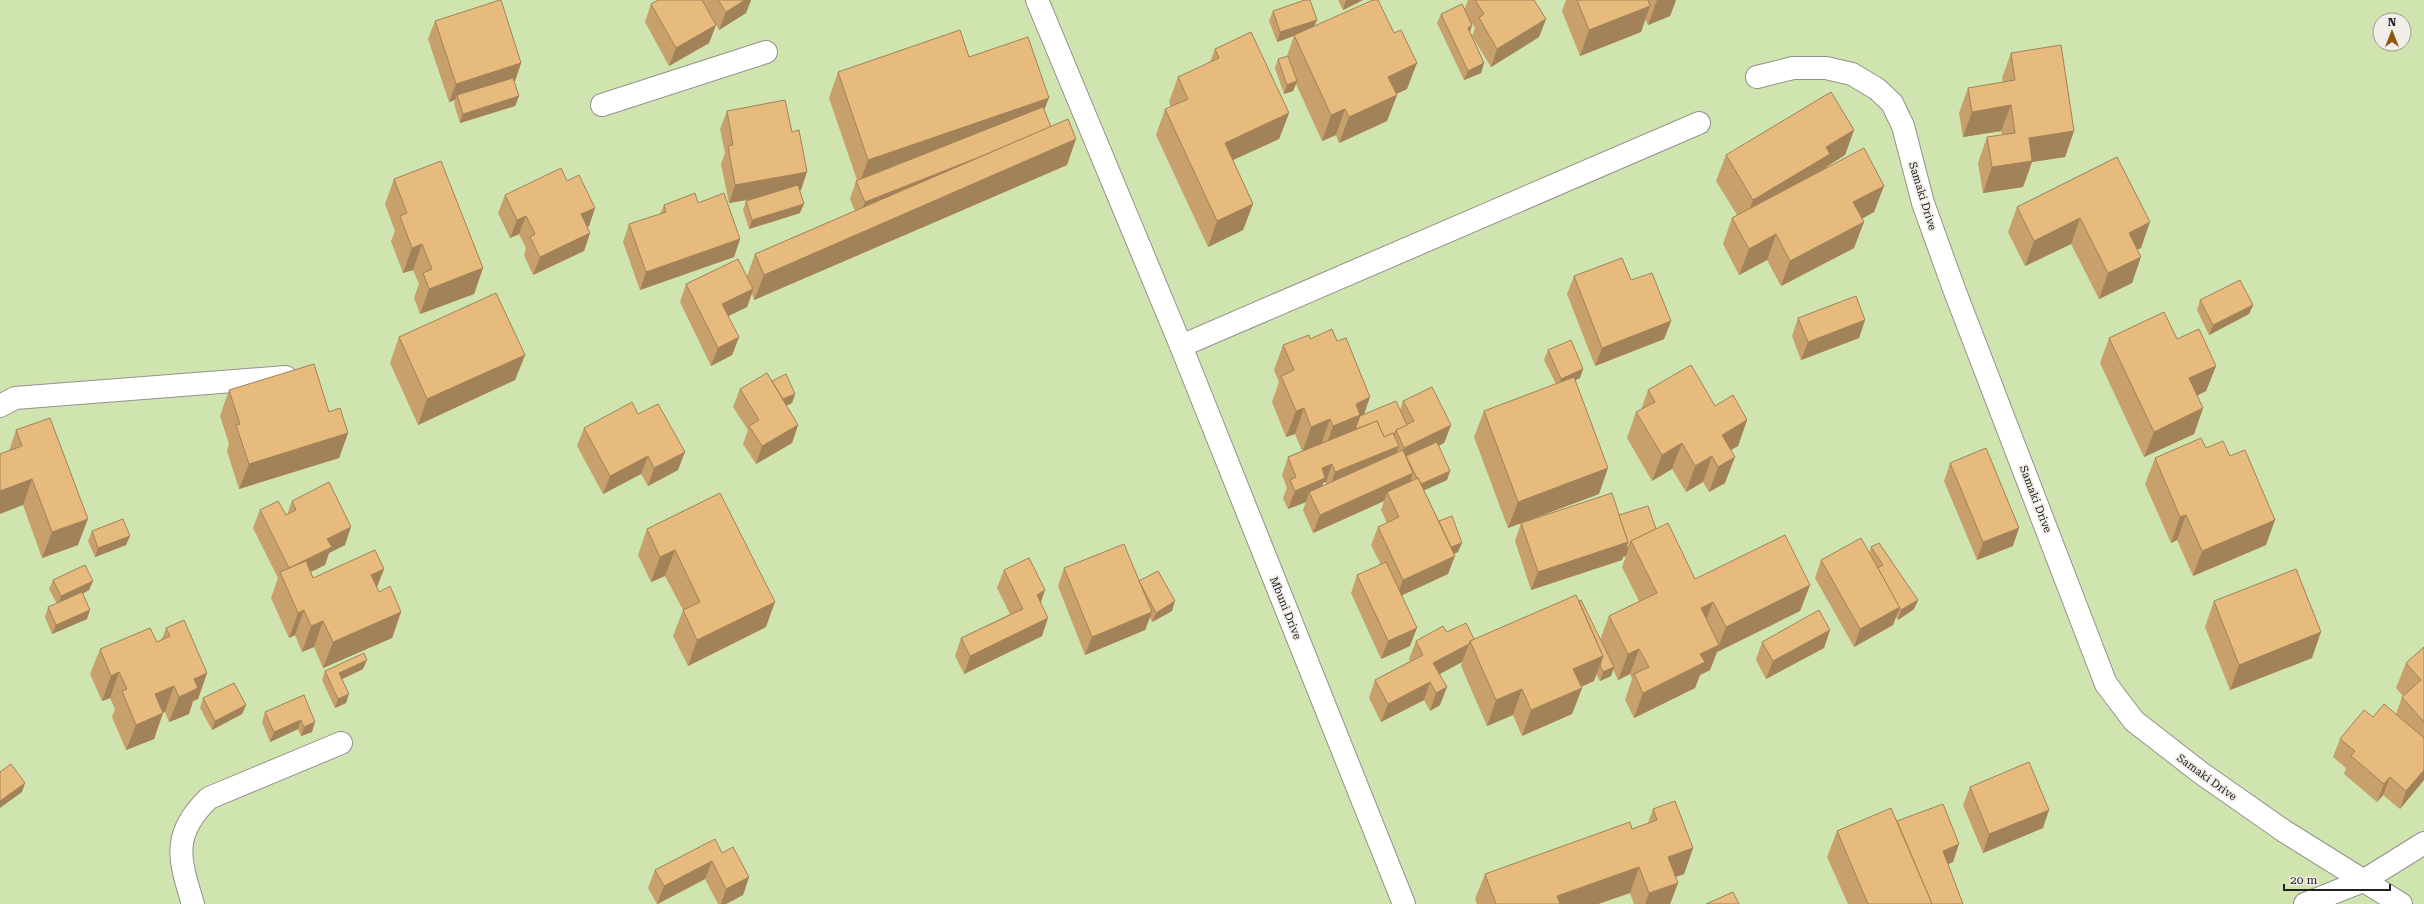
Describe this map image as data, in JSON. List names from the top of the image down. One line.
{"streets":{"street":["Samaki Drive","Mbuni Drive"]},"scale_bar":"20 m","north":"top"}
